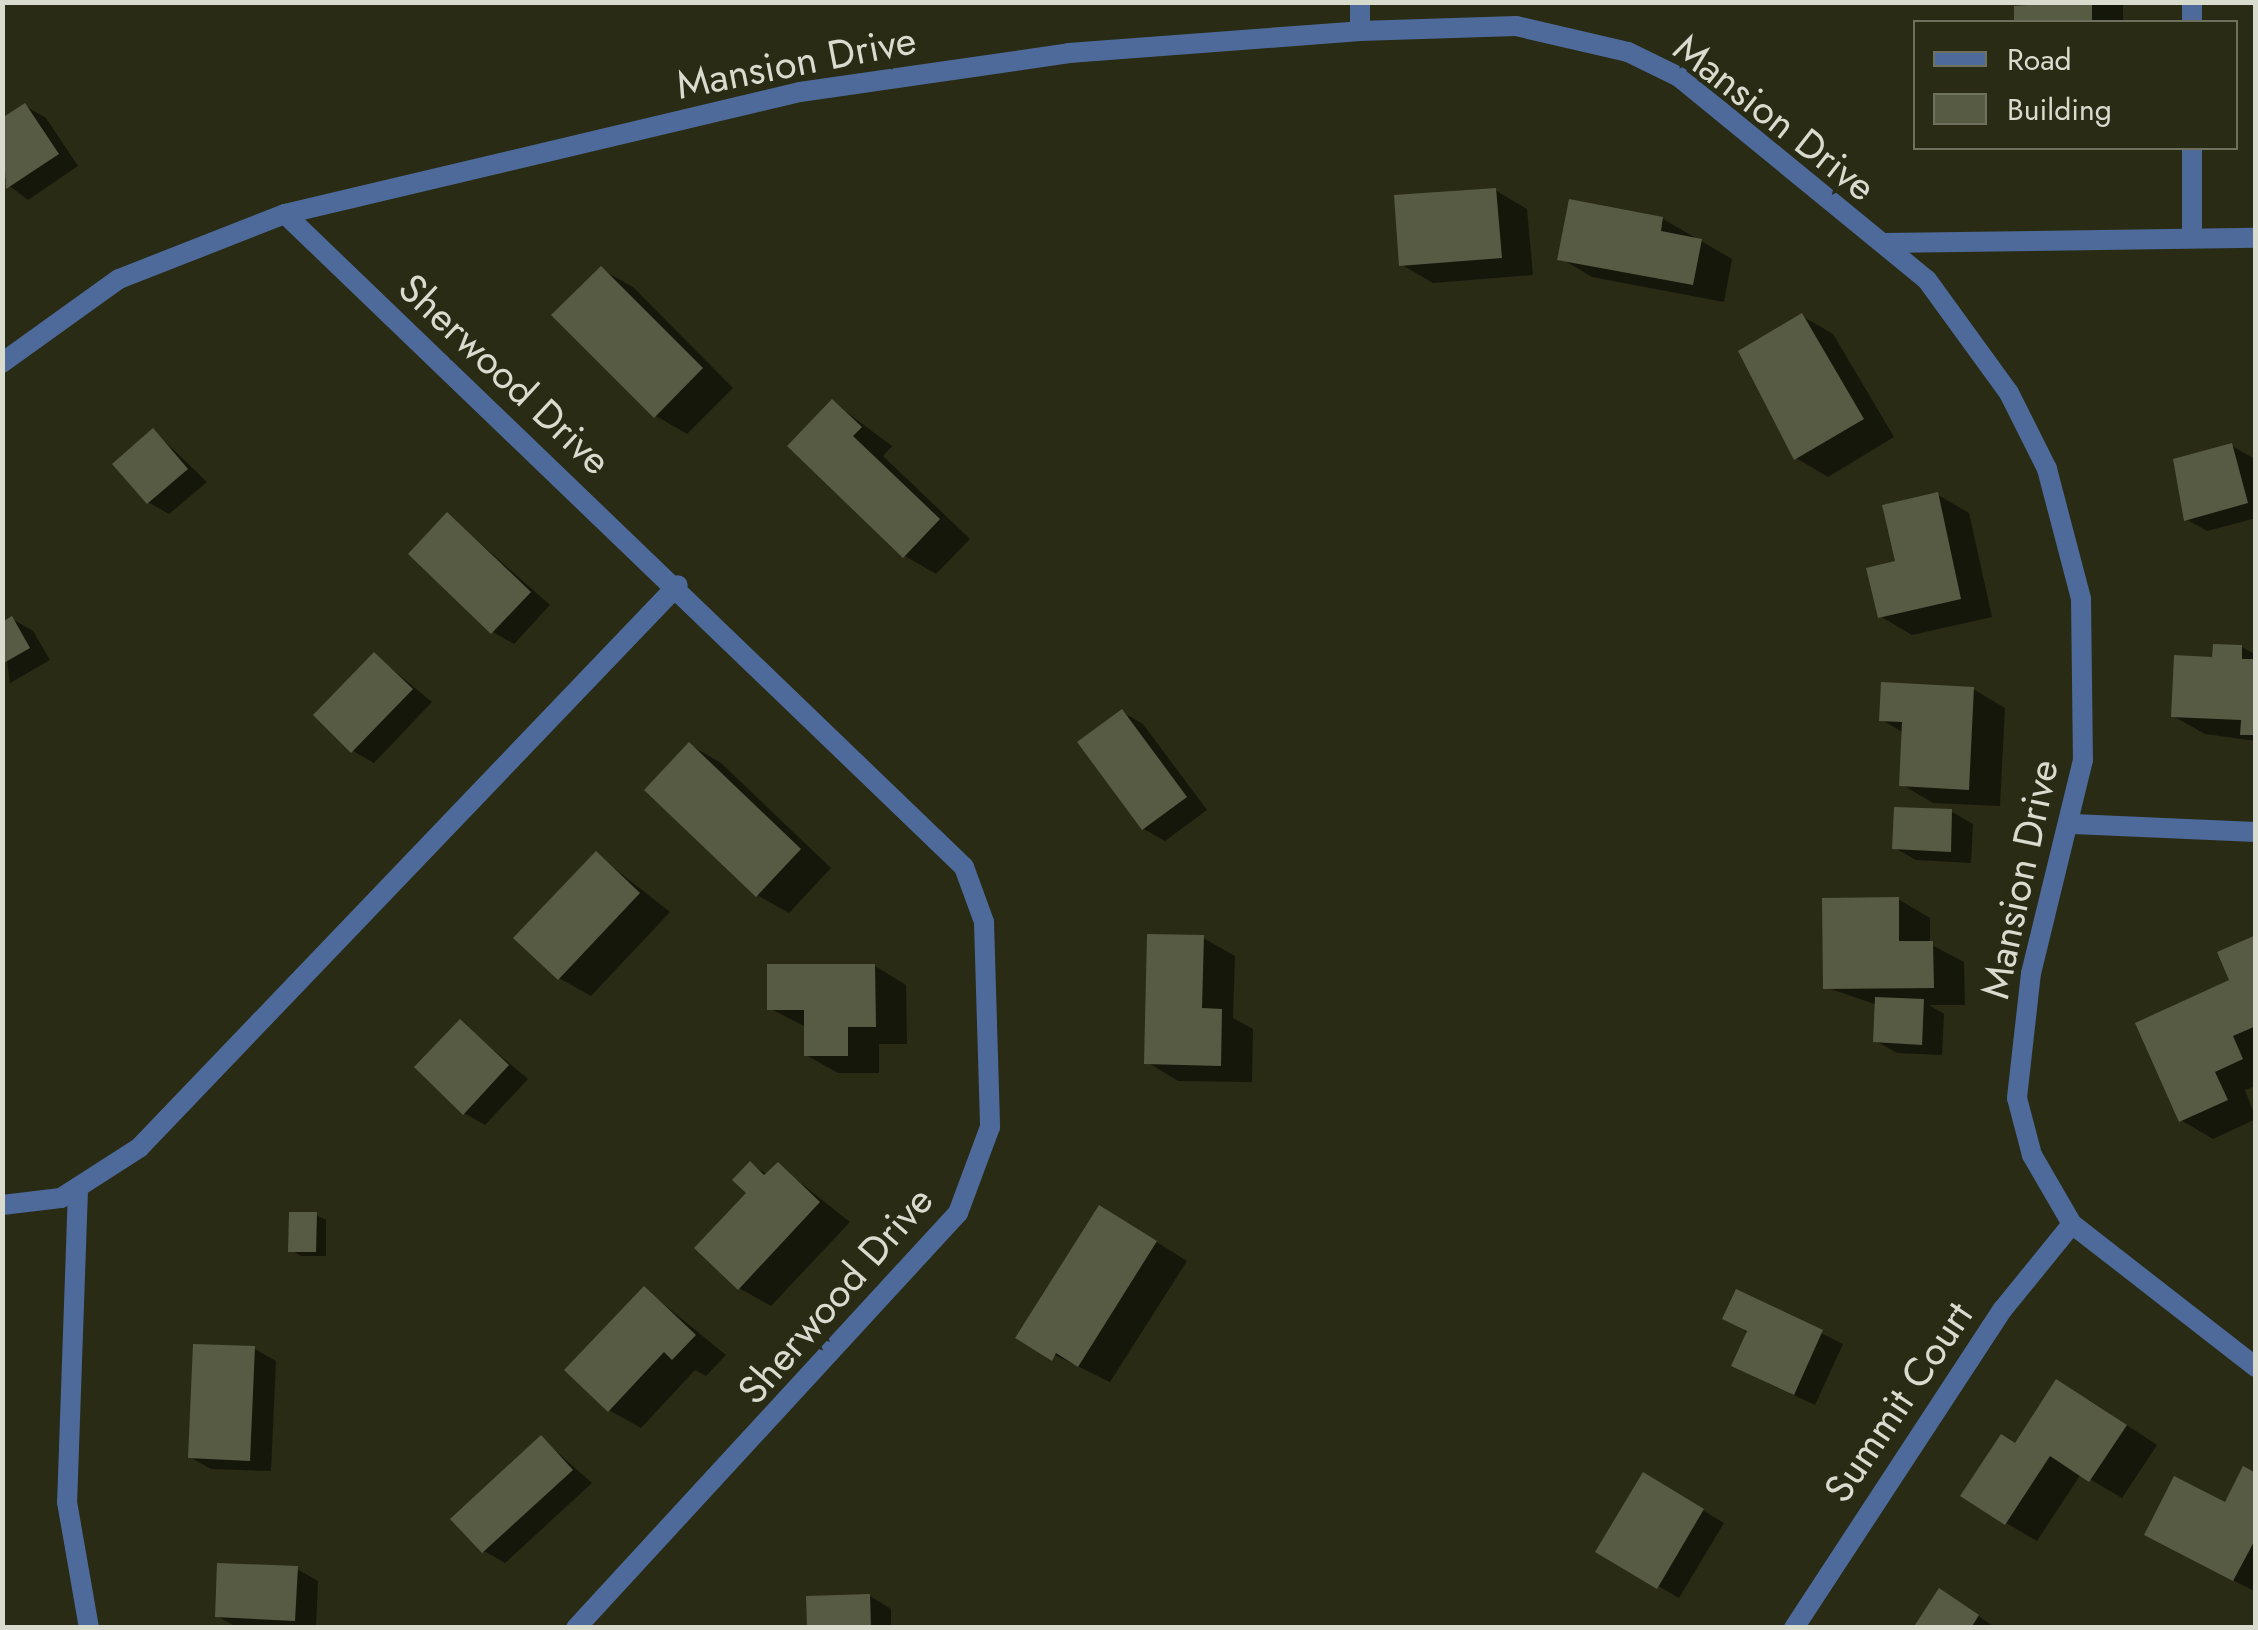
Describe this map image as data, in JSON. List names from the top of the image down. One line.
{"streets":{"street":["Mansion Drive","Sherwood Drive","Summit Court"]},"crossings":[["Mansion Drive","Sherwood Drive"],["Mansion Drive","Summit Court"]],"legend":["Road","Building"]}
